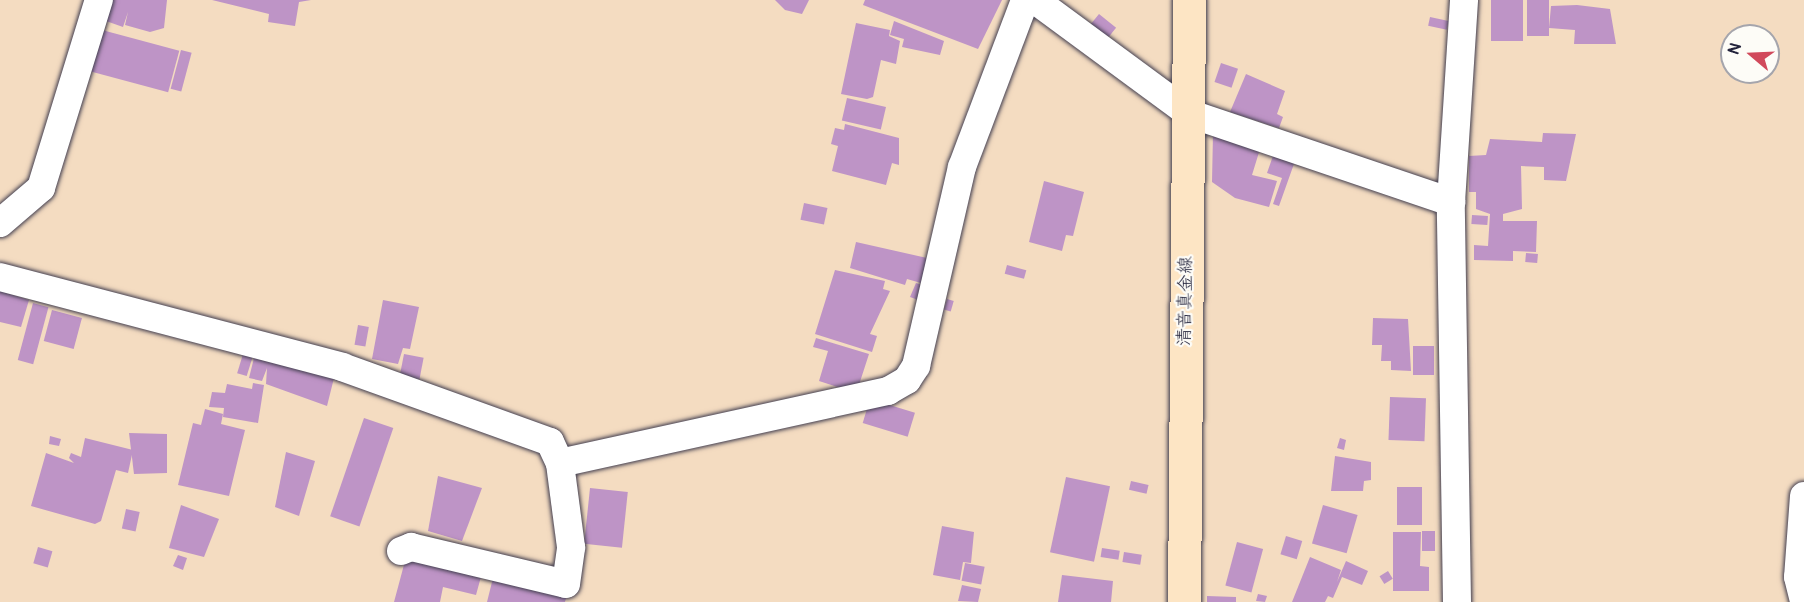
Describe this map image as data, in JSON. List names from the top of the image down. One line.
{"streets":{"main road":["清音真金線"]},"north":"left"}
